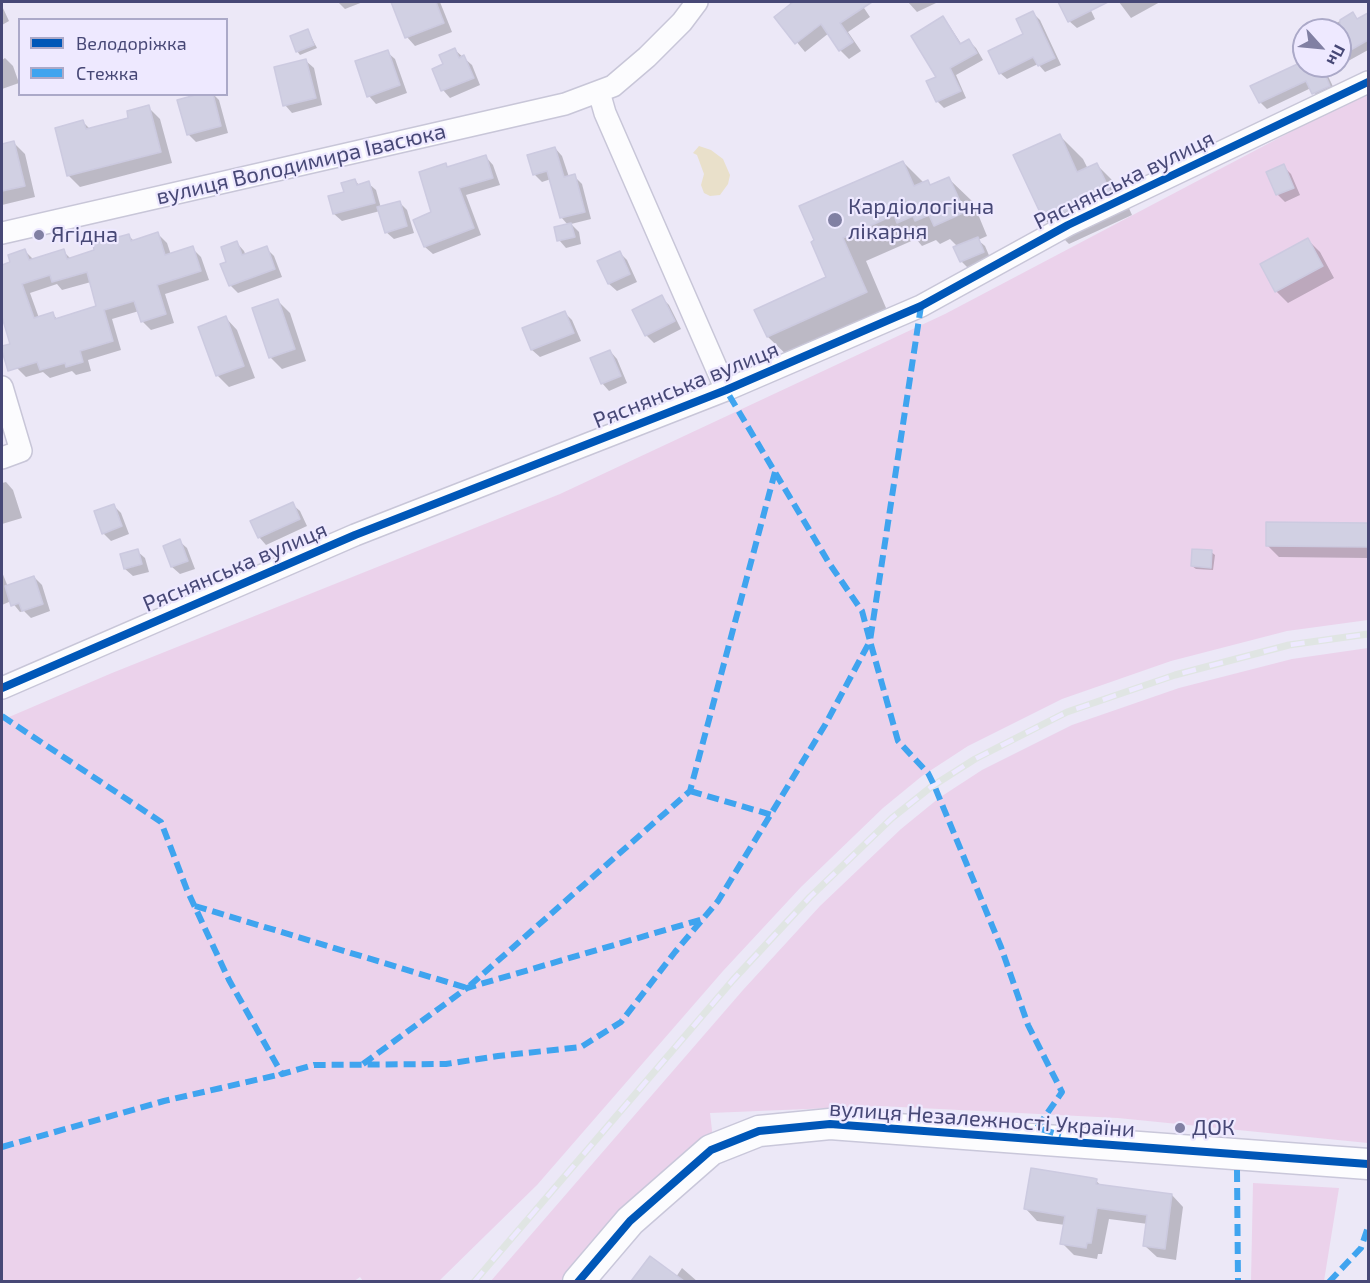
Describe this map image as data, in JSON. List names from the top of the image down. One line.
{"streets":{"main road":["вулиця Незалежності України"],"street":["вулиця Володимира Івасюка","Ряснянська вулиця"]},"crossings":[["вулиця Володимира Івасюка","Ряснянська вулиця"]],"places":["Кардіологічна лікарня","Ягідна","ДОК"],"legend":["Велодоріжка","Стежка"],"north":"bottom right"}
